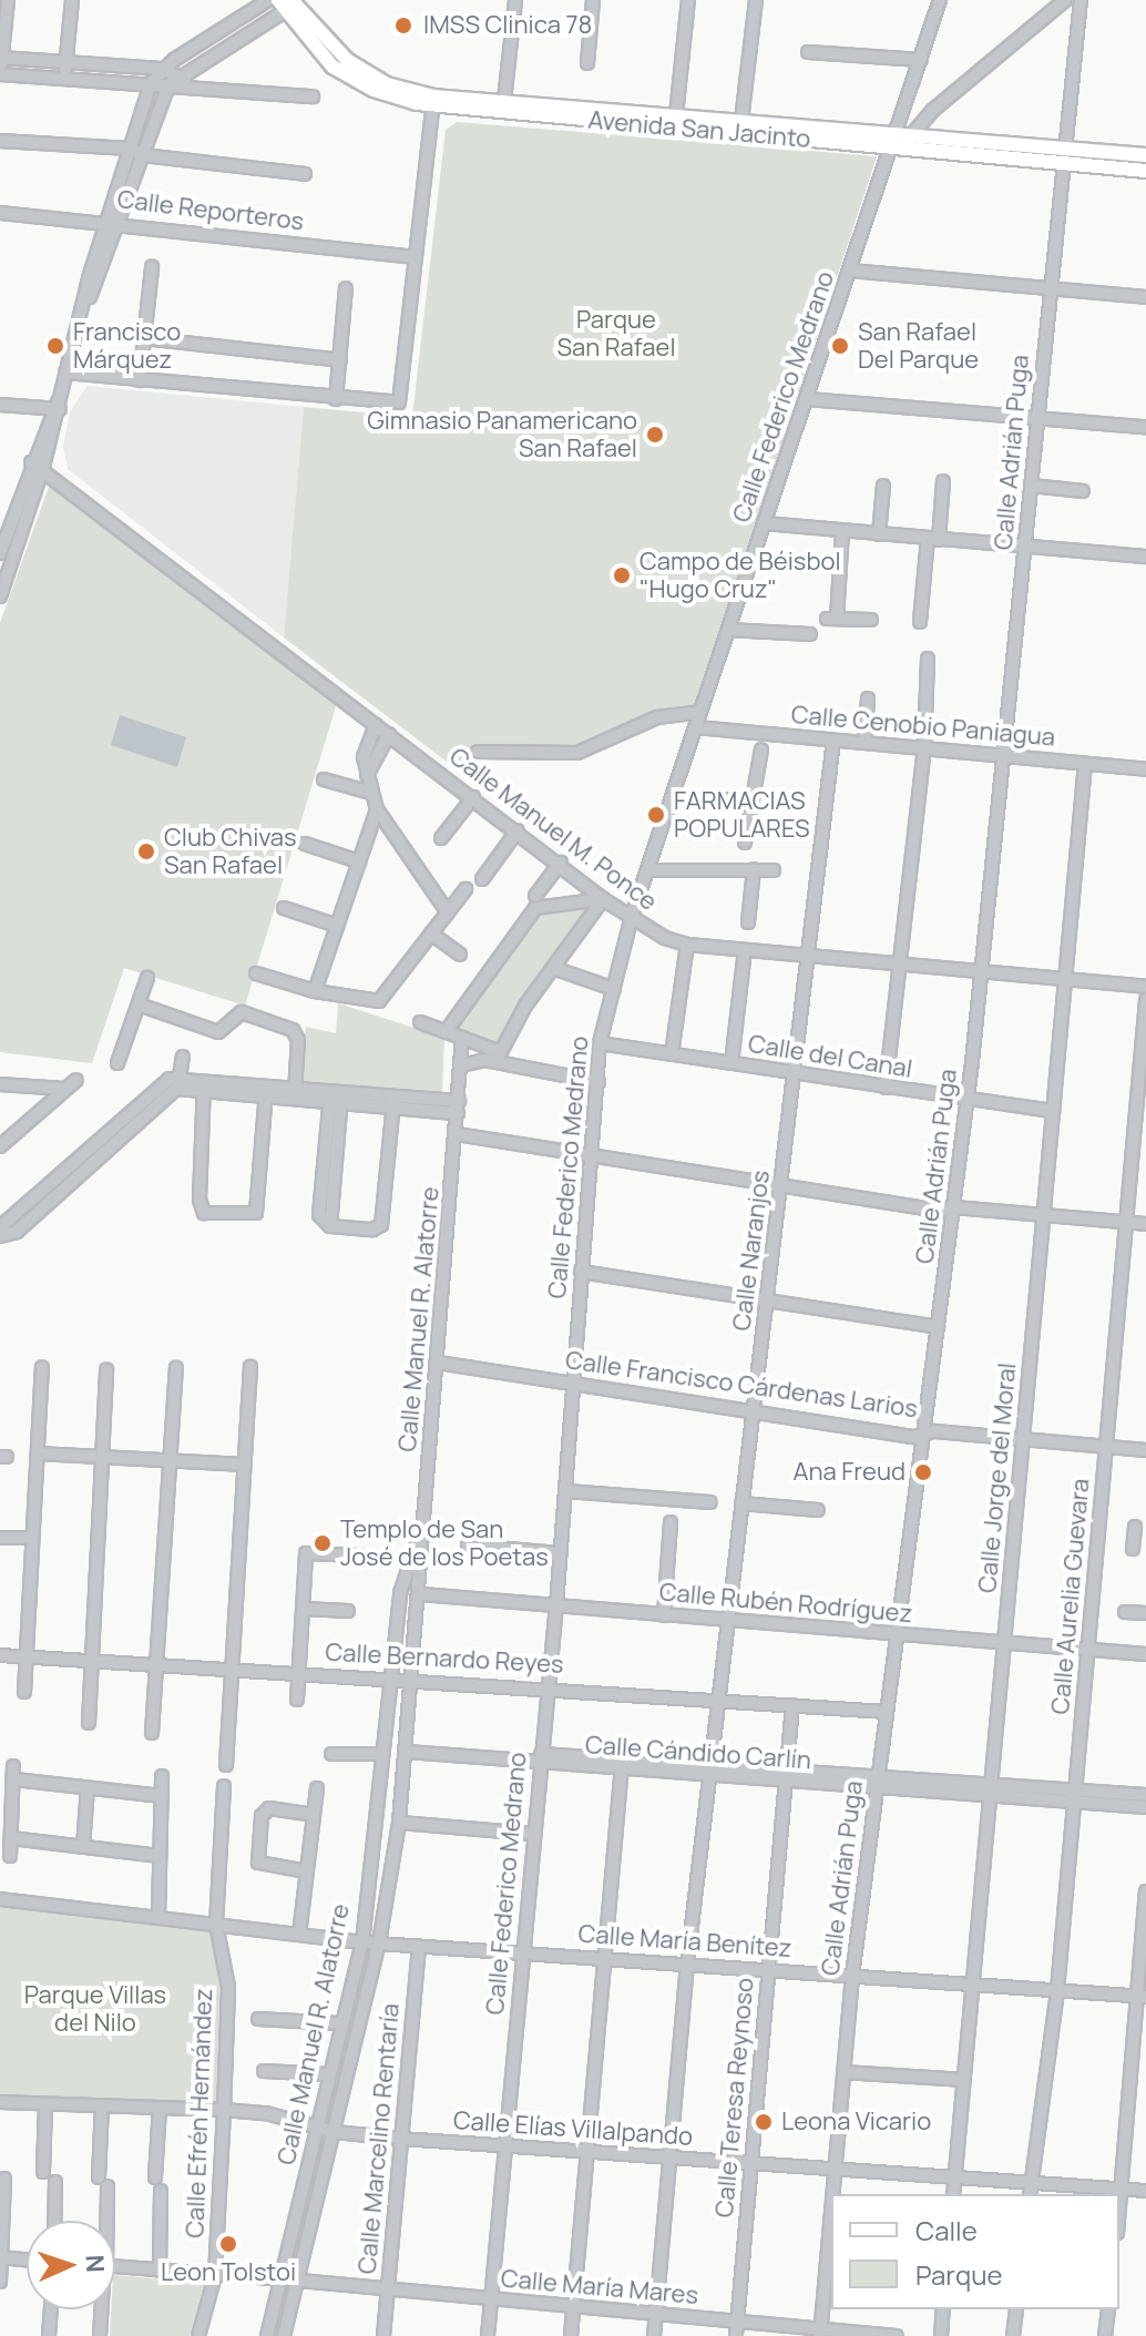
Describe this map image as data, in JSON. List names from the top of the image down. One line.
{"streets":{"main road":["Avenida San Jacinto"],"street":["Calle Reporteros","Calle Federico Medrano","Calle Adrián Puga","Calle Cenobio Paniagua","Calle Manuel M. Ponce","Calle del Canal","Calle Naranjos","Calle Manuel R. Alatorre","Calle Francisco Cárdenas Larios","Calle Jorge del Moral","Calle Aurelia Guevara","Calle Rubén Rodríguez","Calle Bernardo Reyes","Calle Cándido Carlín","Calle María Benítez","Calle Teresa Reynoso","Calle Efrén Hernández","Calle Elías Villalpando","Calle Marcelino Rentaría","Calle María Mares"]},"crossings":[["Avenida San Jacinto","Calle Federico Medrano"],["Avenida San Jacinto","Calle Adrián Puga"],["Calle Federico Medrano","Calle Cenobio Paniagua"],["Calle Federico Medrano","Calle Manuel M. Ponce"],["Calle Federico Medrano","Calle del Canal"],["Calle Federico Medrano","Calle Francisco Cárdenas Larios"],["Calle Federico Medrano","Calle Rubén Rodríguez"],["Calle Federico Medrano","Calle Bernardo Reyes"],["Calle Federico Medrano","Calle Cándido Carlín"],["Calle Federico Medrano","Calle María Benítez"],["Calle Federico Medrano","Calle Elías Villalpando"],["Calle Federico Medrano","Calle María Mares"],["Calle Adrián Puga","Calle Cenobio Paniagua"],["Calle Adrián Puga","Calle Manuel M. Ponce"],["Calle Adrián Puga","Calle del Canal"],["Calle Adrián Puga","Calle Francisco Cárdenas Larios"],["Calle Adrián Puga","Calle Rubén Rodríguez"],["Calle Adrián Puga","Calle Bernardo Reyes"],["Calle Adrián Puga","Calle Cándido Carlín"],["Calle Adrián Puga","Calle María Benítez"],["Calle Adrián Puga","Calle Elías Villalpando"],["Calle Adrián Puga","Calle María Mares"],["Calle Cenobio Paniagua","Calle Naranjos"],["Calle Cenobio Paniagua","Calle Jorge del Moral"],["Calle Manuel M. Ponce","Calle Naranjos"],["Calle Manuel M. Ponce","Calle Jorge del Moral"],["Calle del Canal","Calle Naranjos"],["Calle del Canal","Calle Jorge del Moral"],["Calle Naranjos","Calle Francisco Cárdenas Larios"],["Calle Naranjos","Calle Rubén Rodríguez"],["Calle Naranjos","Calle Bernardo Reyes"],["Calle Naranjos","Calle Cándido Carlín"],["Calle Naranjos","Calle María Benítez"],["Calle Naranjos","Calle Elías Villalpando"],["Calle Naranjos","Calle María Mares"],["Calle Manuel R. Alatorre","Calle Francisco Cárdenas Larios"],["Calle Manuel R. Alatorre","Calle Rubén Rodríguez"],["Calle Manuel R. Alatorre","Calle Bernardo Reyes"],["Calle Manuel R. Alatorre","Calle Cándido Carlín"],["Calle Manuel R. Alatorre","Calle María Benítez"],["Calle Manuel R. Alatorre","Calle Elías Villalpando"],["Calle Manuel R. Alatorre","Calle María Mares"],["Calle Francisco Cárdenas Larios","Calle Jorge del Moral"],["Calle Francisco Cárdenas Larios","Calle Aurelia Guevara"],["Calle Jorge del Moral","Calle Rubén Rodríguez"],["Calle Jorge del Moral","Calle Cándido Carlín"],["Calle Jorge del Moral","Calle María Benítez"],["Calle Jorge del Moral","Calle Elías Villalpando"],["Calle Aurelia Guevara","Calle Rubén Rodríguez"],["Calle Aurelia Guevara","Calle Cándido Carlín"],["Calle Aurelia Guevara","Calle María Benítez"],["Calle Aurelia Guevara","Calle Elías Villalpando"],["Calle Bernardo Reyes","Calle Teresa Reynoso"],["Calle Cándido Carlín","Calle Teresa Reynoso"],["Calle María Benítez","Calle Teresa Reynoso"],["Calle María Benítez","Calle Efrén Hernández"],["Calle María Benítez","Calle Marcelino Rentaría"],["Calle Teresa Reynoso","Calle Elías Villalpando"],["Calle Teresa Reynoso","Calle María Mares"],["Calle Efrén Hernández","Calle Elías Villalpando"],["Calle Elías Villalpando","Calle Marcelino Rentaría"],["Calle Marcelino Rentaría","Calle María Mares"]],"parks":["Parque San Rafael","Parque Villas del Nilo"],"places":["IMSS Clinica 78","Francisco Márquez","San Rafael Del Parque","Gimnasio Panamericano San Rafael","Campo de Béisbol \"Hugo Cruz\"","FARMACIAS POPULARES","Club Chivas San Rafael","Ana Freud","Templo de San José de los Poetas","Leona Vicario","Leon Tolstoi"],"legend":["Calle","Parque"],"north":"right"}
